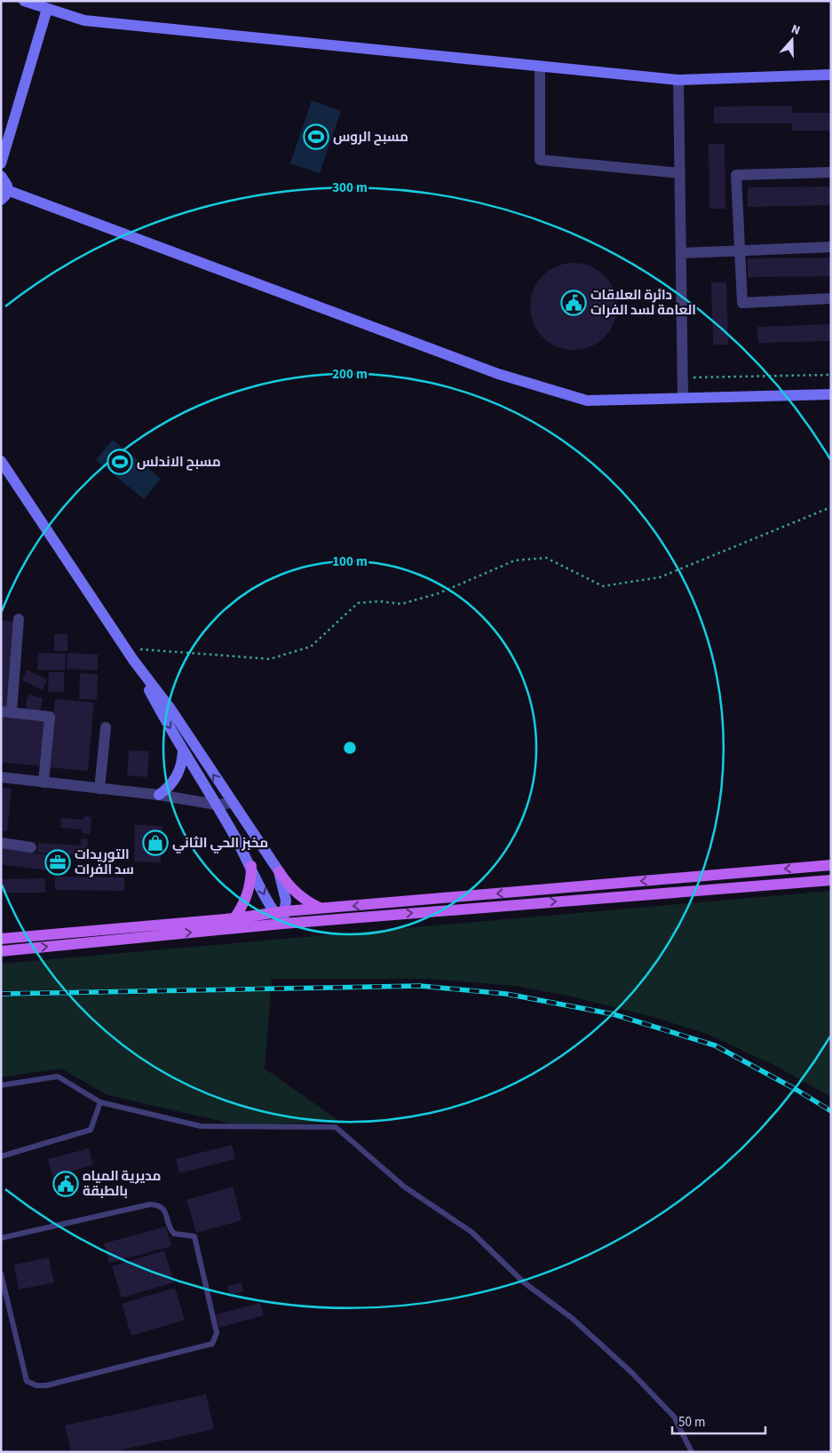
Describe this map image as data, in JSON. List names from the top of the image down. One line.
{"places":{"sports":["مسبح الروس","مسبح الاندلس"],"public building":["دائرة العلاقات العامة لسد الفرات","مديرية المياه بالطبقة"],"shop":["مخبز الحي الثاني"],"office":["التوريدات سد الفرات"]},"scale_bar":"50 m","north":"top","rings":["300 m","200 m","100 m"]}
